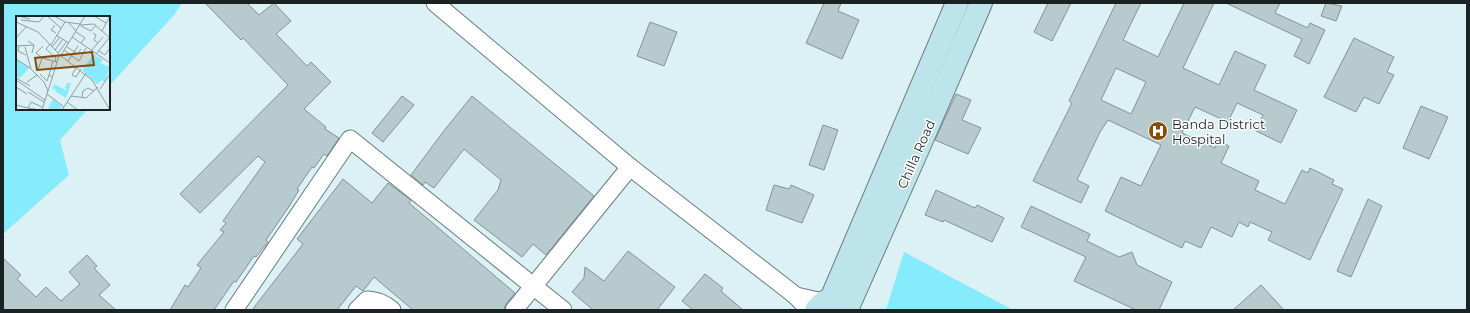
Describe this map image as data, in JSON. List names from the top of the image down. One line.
{"streets":{"main road":["Chilla Road"]},"places":{"hospital":["Banda District Hospital"]}}
